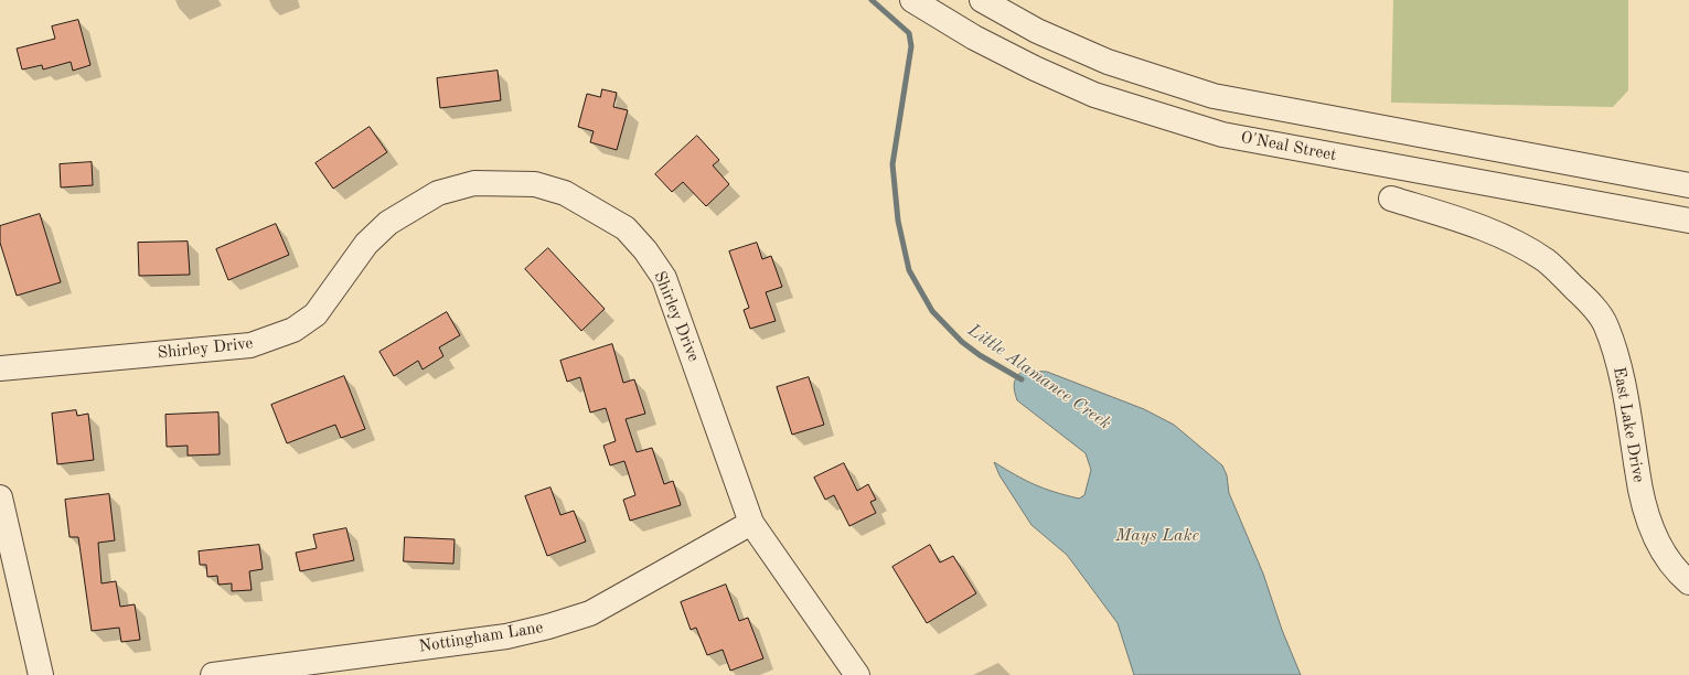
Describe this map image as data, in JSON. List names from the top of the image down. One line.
{"streets":{"street":["O'Neal Street","Shirley Drive","East Lake Drive","Nottingham Lane"]},"crossings":[["Shirley Drive","Nottingham Lane"]],"water":["Little Alamance Creek","Mays Lake"]}
